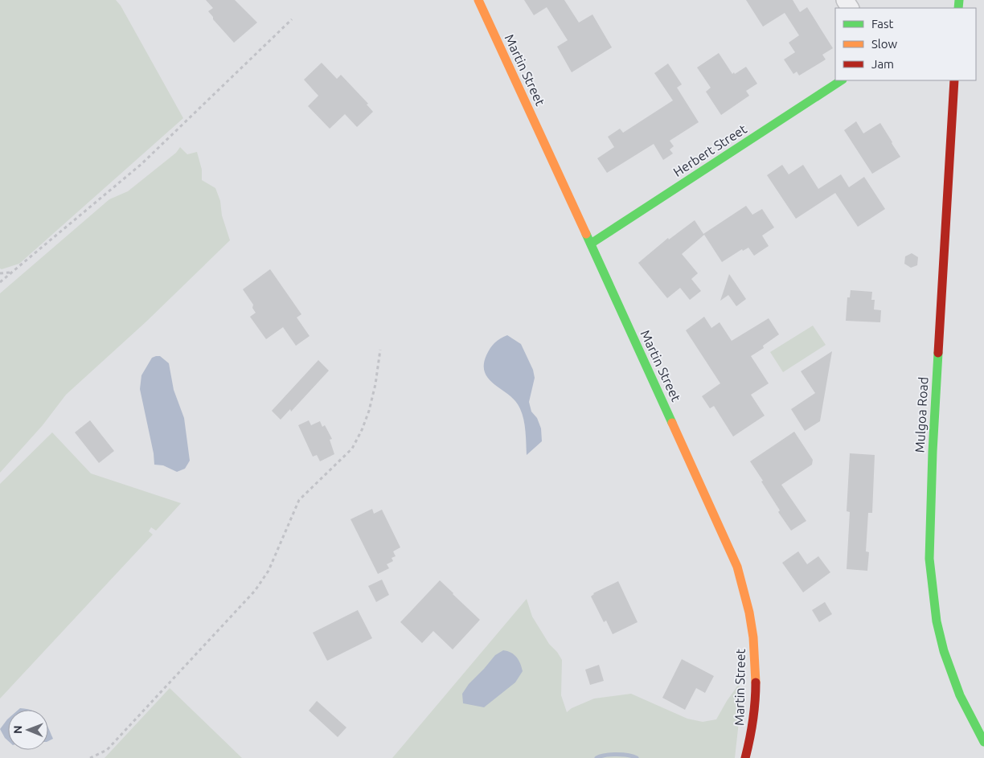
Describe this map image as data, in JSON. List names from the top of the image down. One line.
{"streets":{"street":["Martin Street","Herbert Street","Mulgoa Road"]},"crossings":[["Martin Street","Herbert Street"]],"legend":["Fast","Slow","Jam"],"north":"left"}
